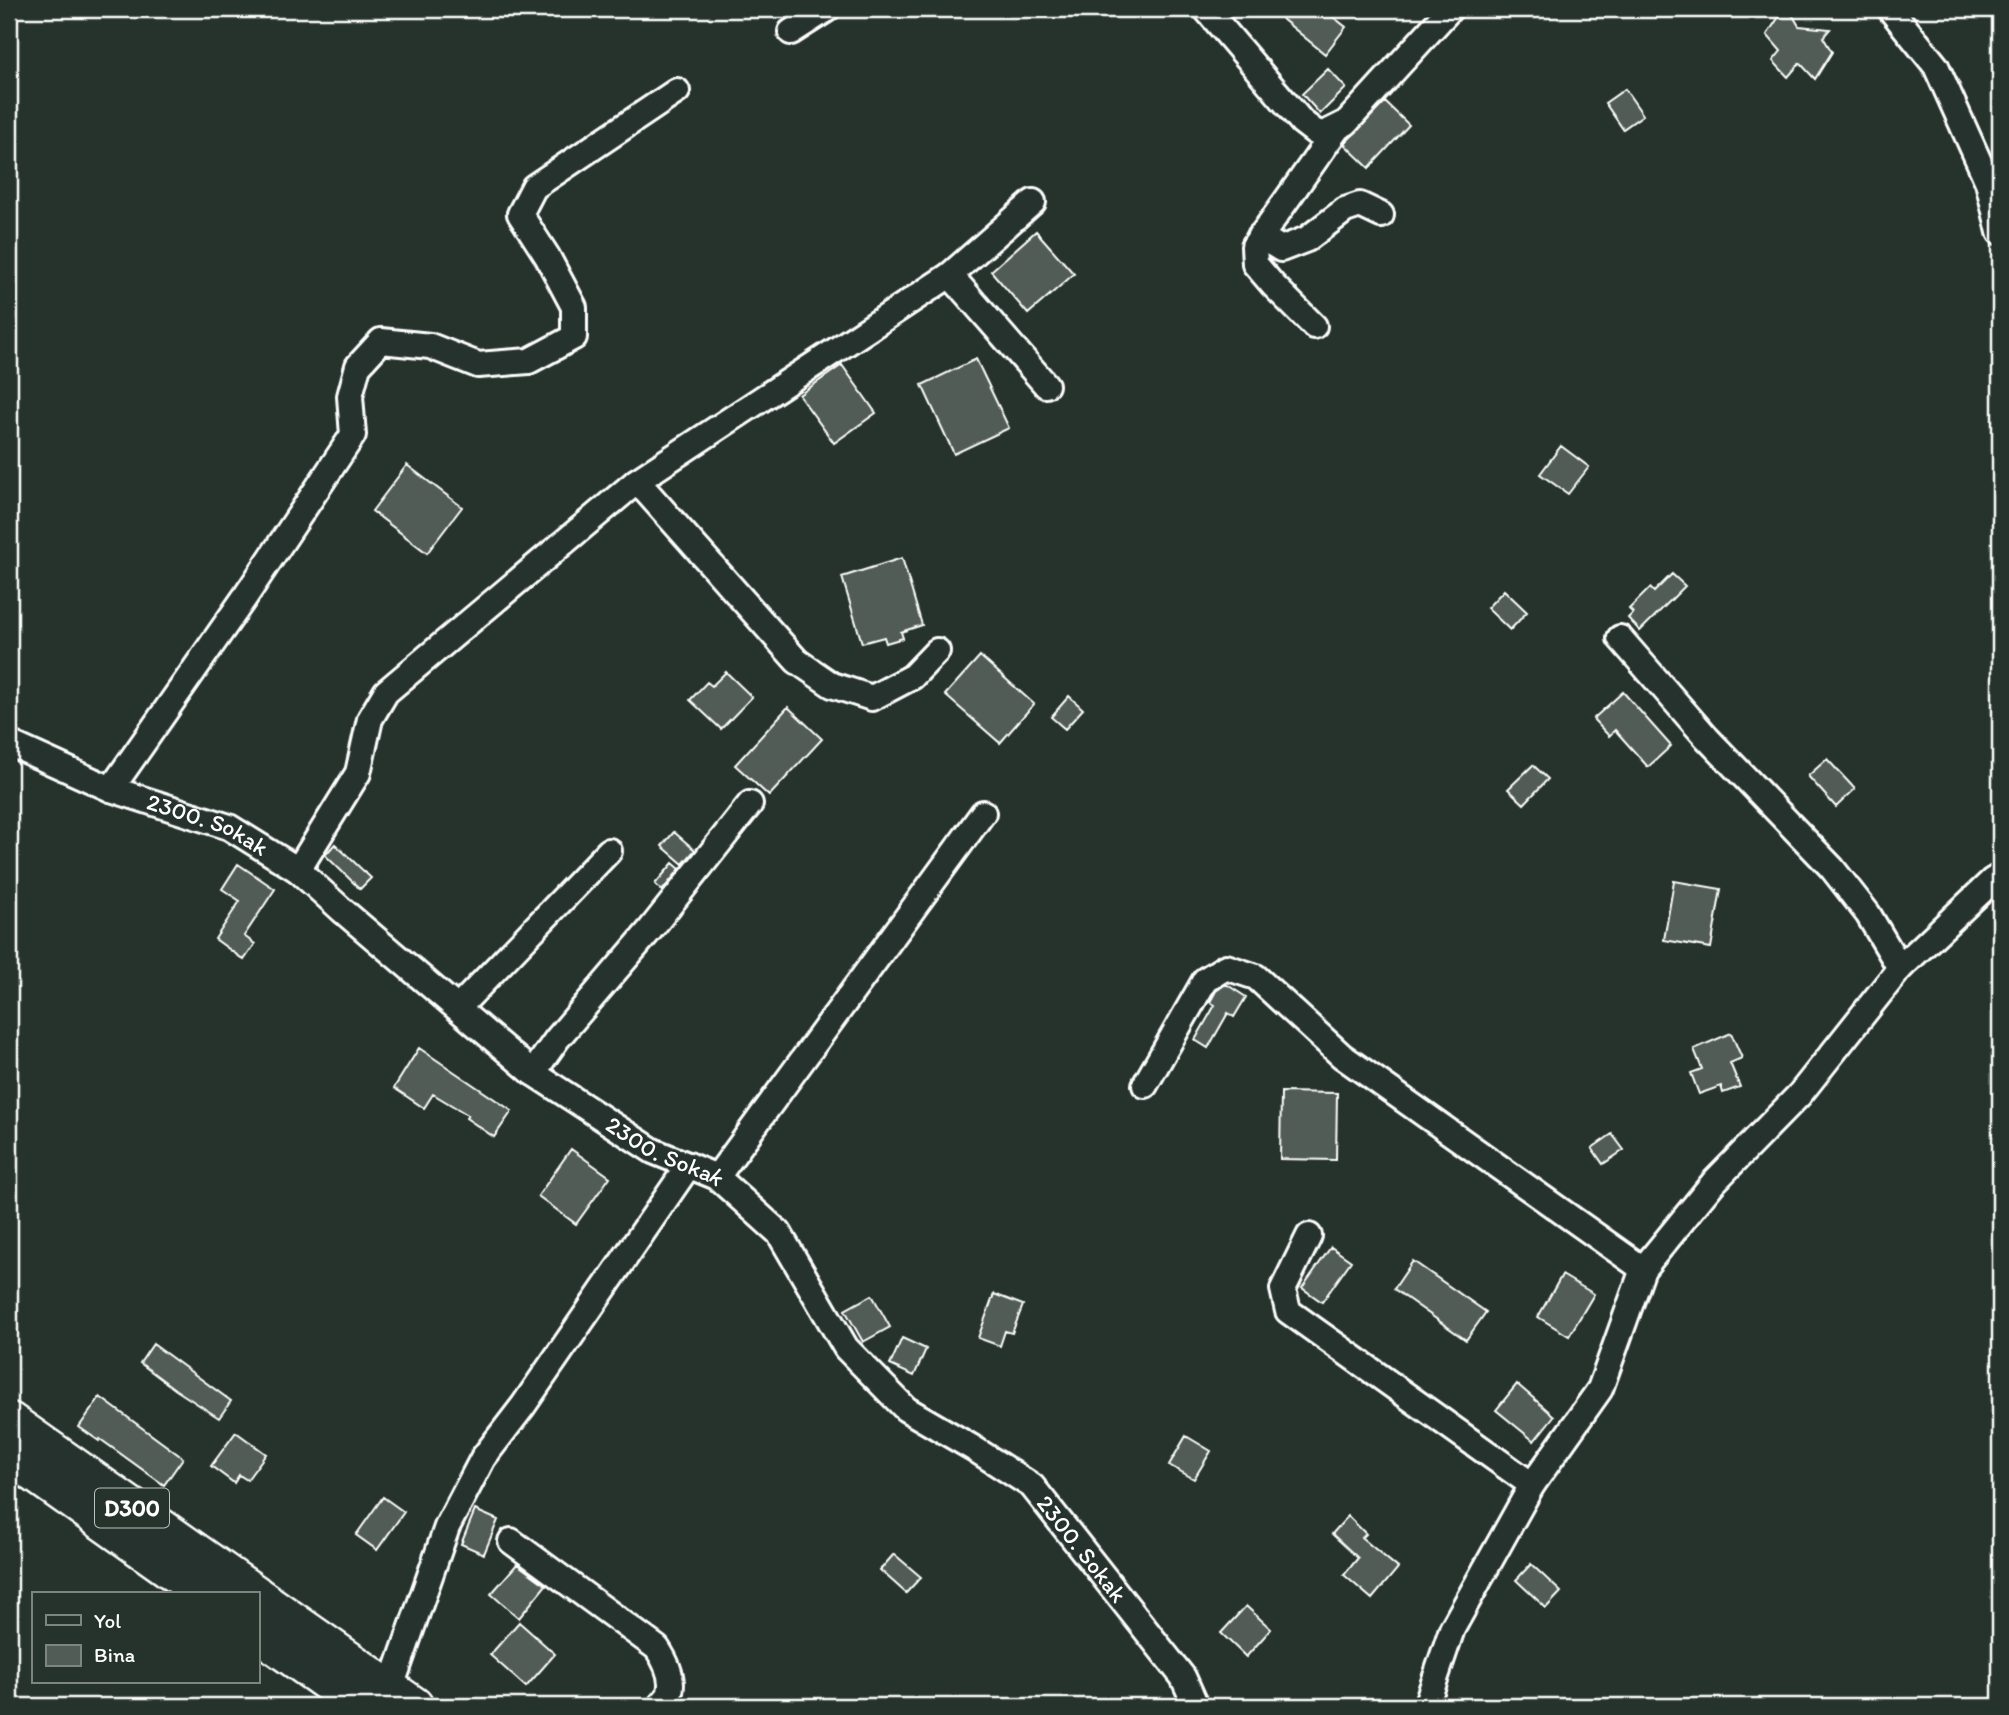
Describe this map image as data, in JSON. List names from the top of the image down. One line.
{"streets":{"highway":["D300"],"street":["2300. Sokak"]},"legend":["Yol","Bina"]}
